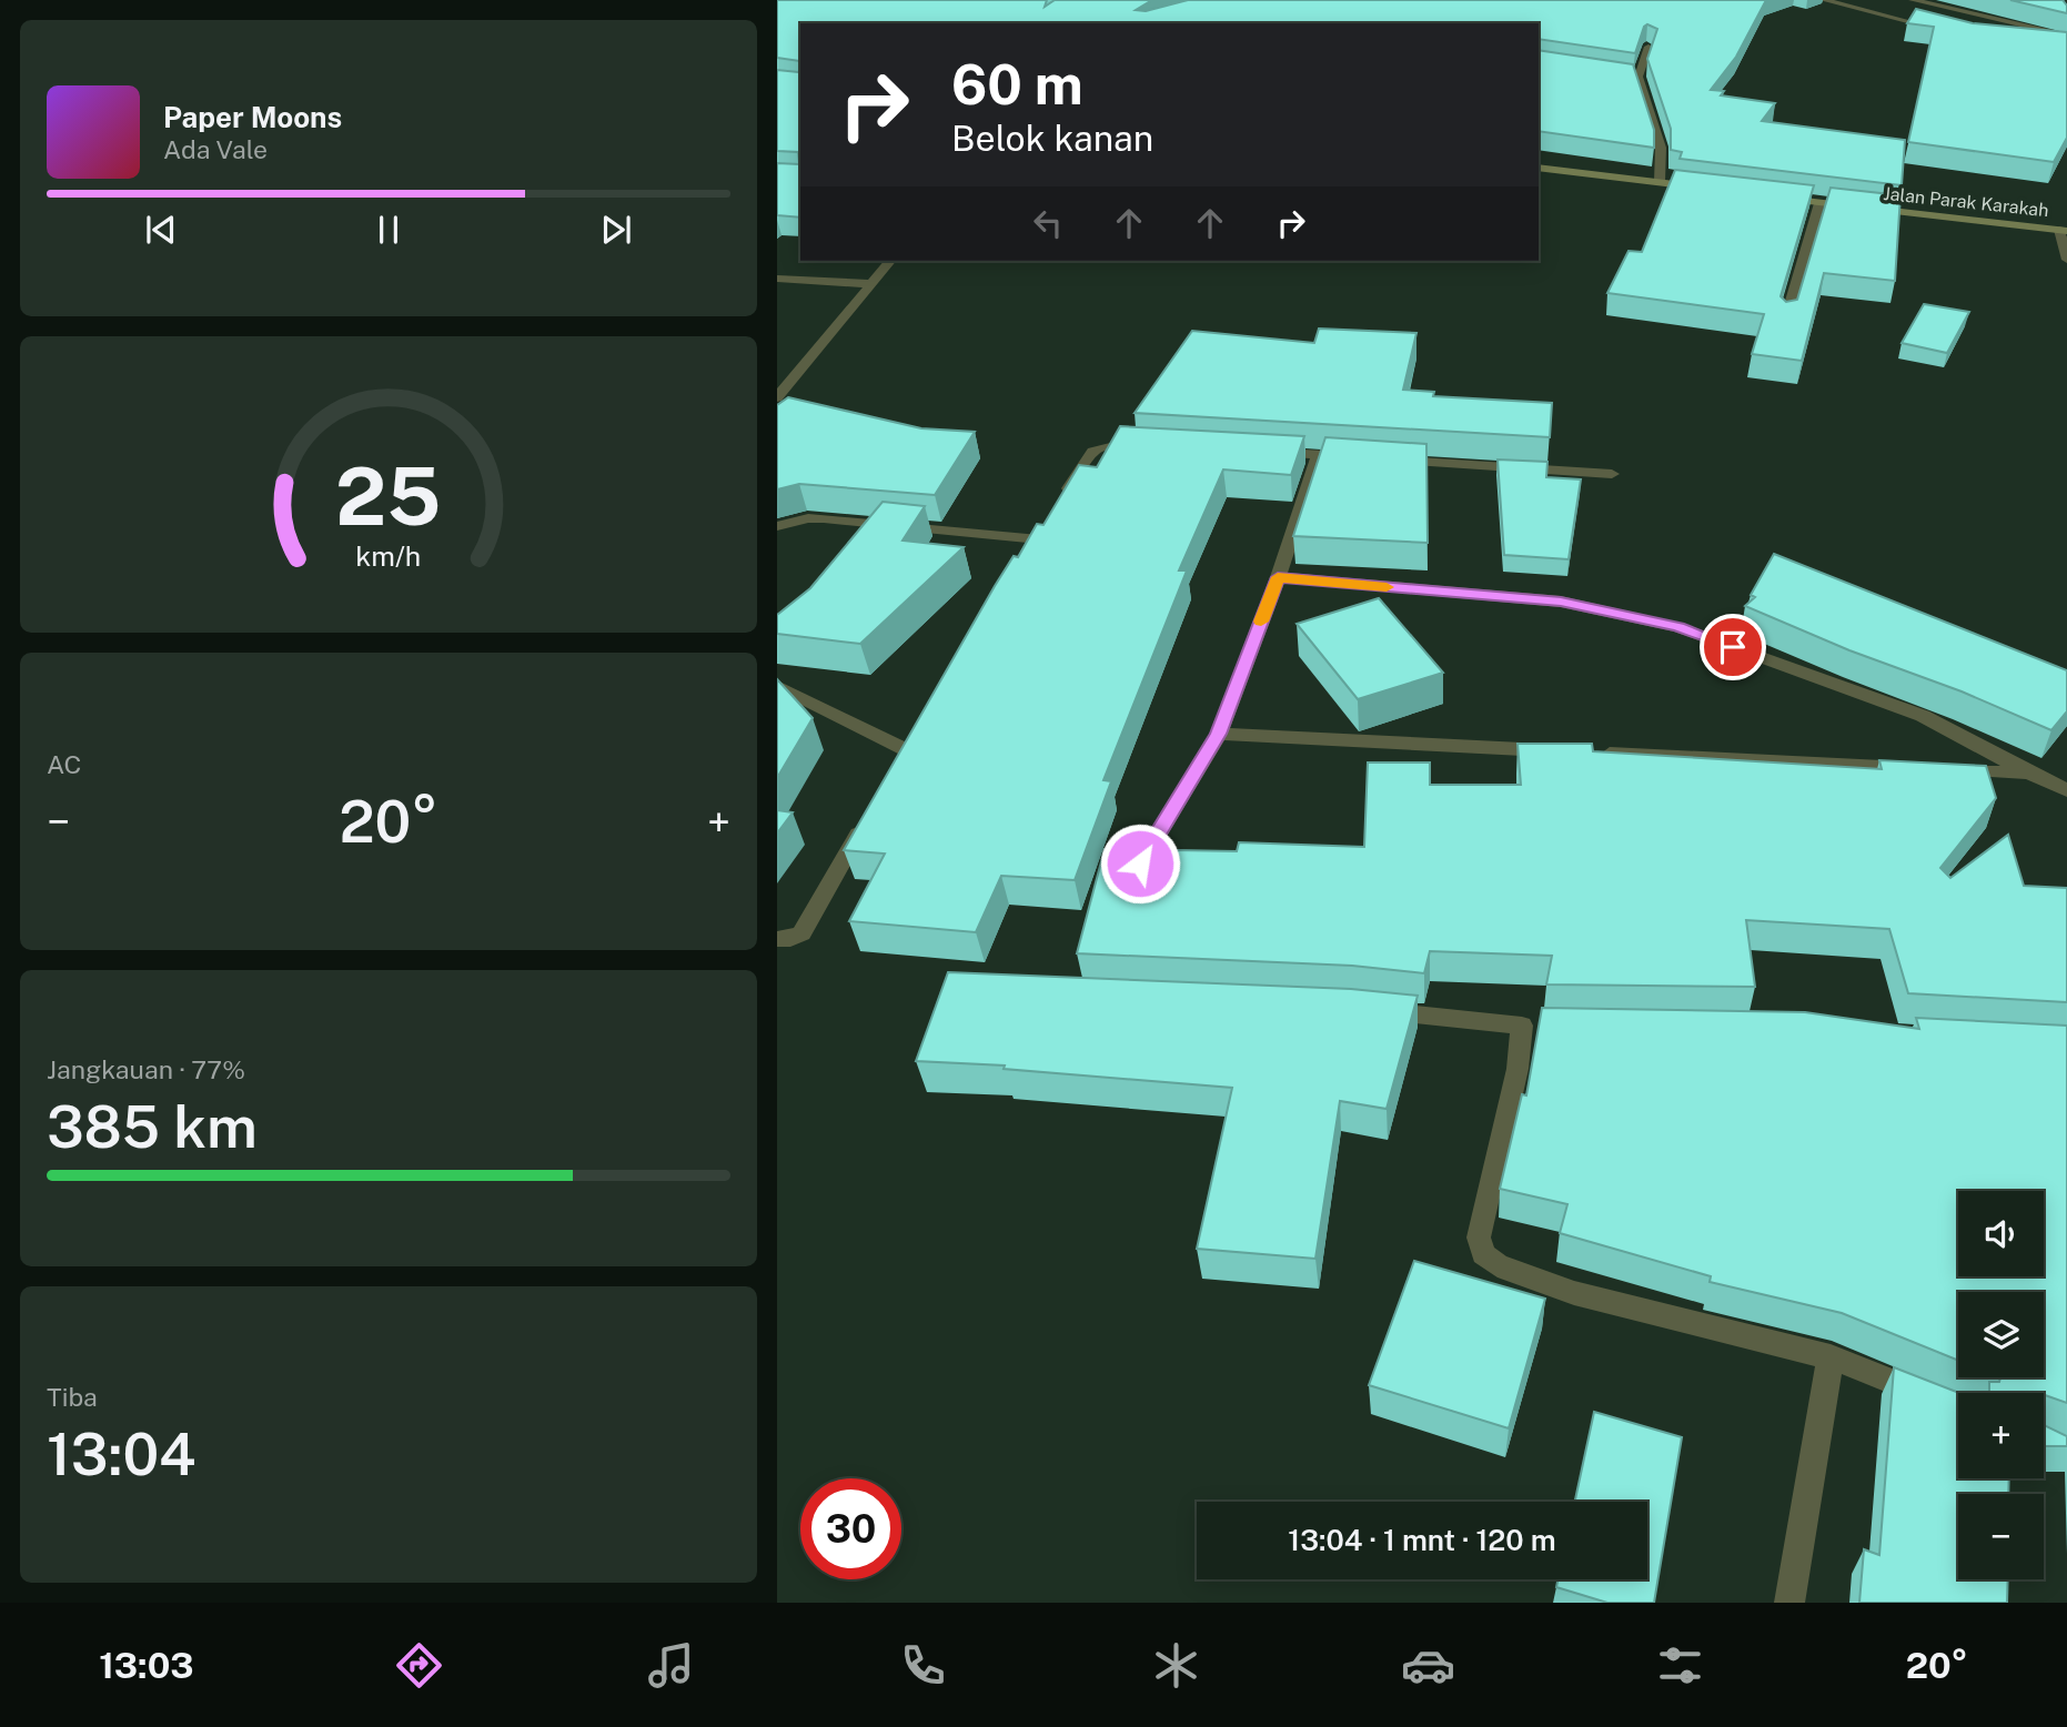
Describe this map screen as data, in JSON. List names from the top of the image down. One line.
{"streets":{"street":["Jalan Parak Karakah"]},"page":{"turn":["60 m","Belok kanan"],"song":["Paper Moons","Ada Vale"],"tile":["AC",["Jangkauan · 77%","385 km"],["Tiba","13:04"]],"heat":["−","20°","+"],"map_buttons":["+","−"],"limit":"30","trip":"13:04 · 1 mnt · 120 m","tabs":["13:03","20°"],"gauge":["25","km/h"]}}
